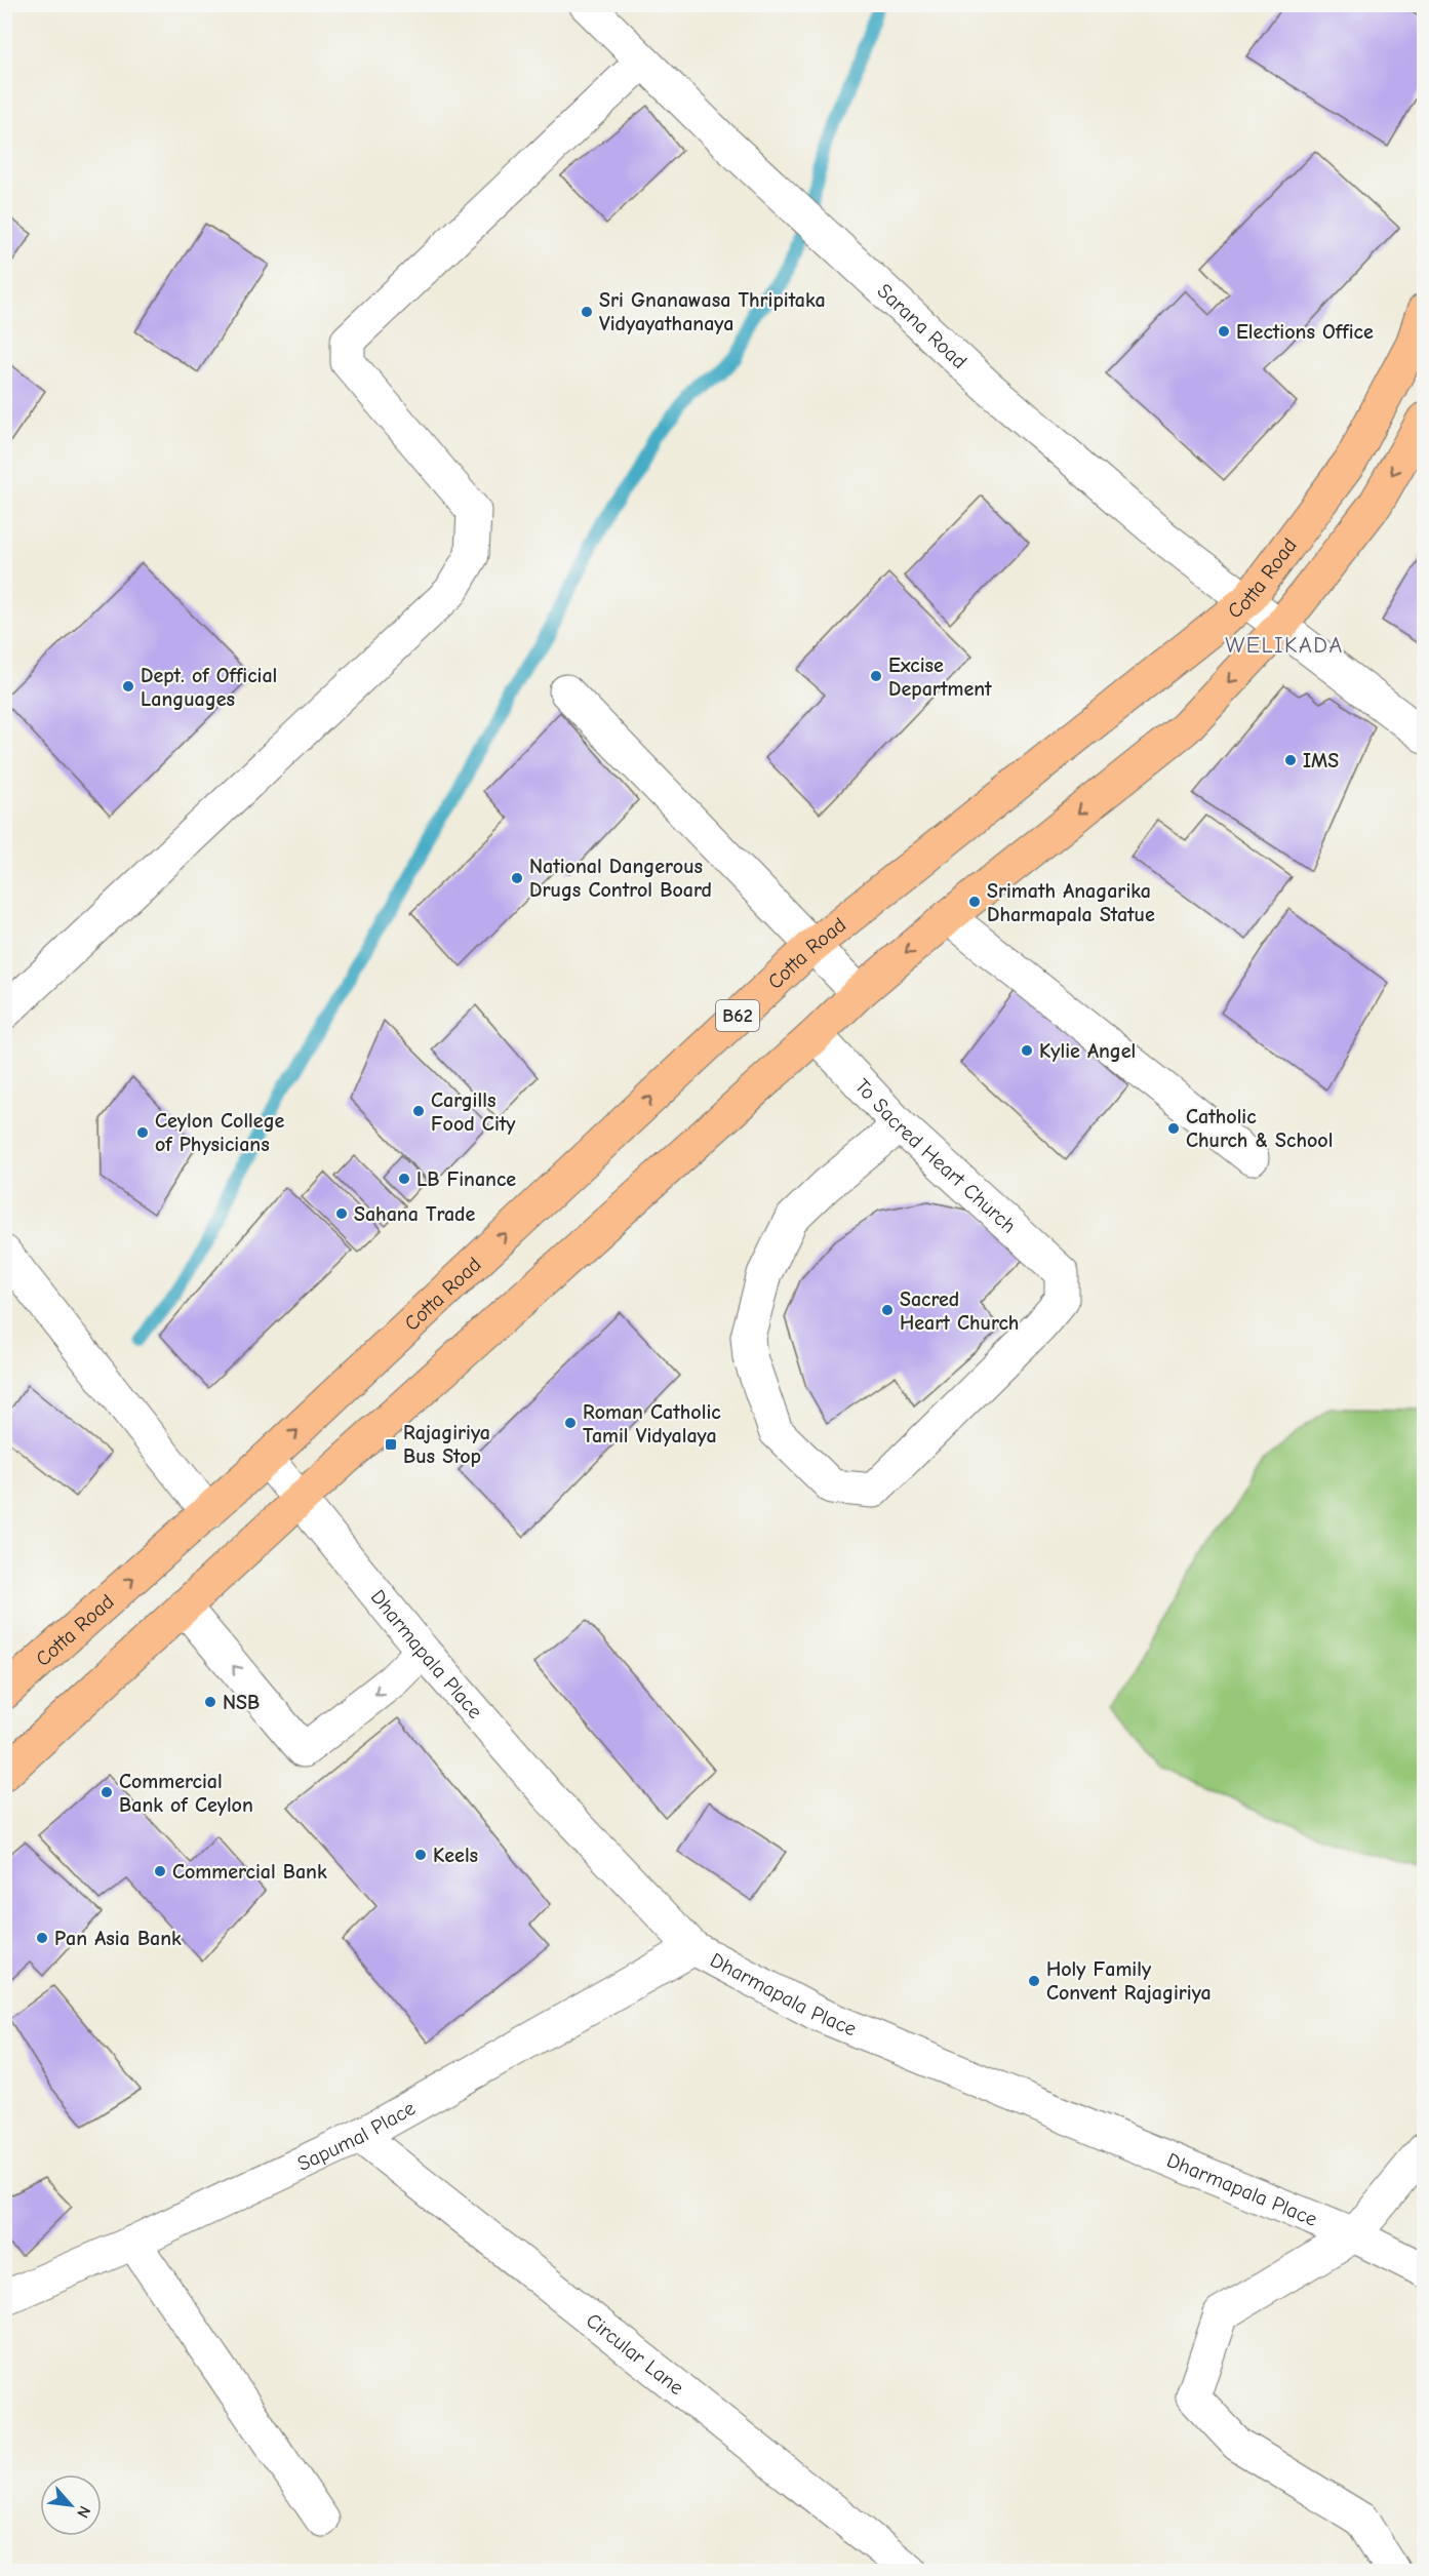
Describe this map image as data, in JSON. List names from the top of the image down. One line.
{"streets":{"main road":["Cotta Road","B62"],"street":["Sarana Road","To Sacred Heart Church","Dharmapala Place","Sapumal Place","Circular Lane"]},"crossings":[["Sarana Road","Cotta Road"],["Cotta Road","Dharmapala Place"],["Dharmapala Place","Sapumal Place"],["Sapumal Place","Circular Lane"]],"districts":["WELIKADA"],"places":{"other":["Sri Gnanawasa Thripitaka Vidyayathanaya","Elections Office","Excise Department","Dept. of Official Languages","IMS","National Dangerous Drugs Control Board","Srimath Anagarika Dharmapala Statue","Kylie Angel","Cargills Food City","Catholic Church & School","Ceylon College of Physicians","LB Finance","Sahana Trade","Sacred Heart Church","Roman Catholic Tamil Vidyalaya","NSB","Commercial Bank of Ceylon","Keels","Commercial Bank","Pan Asia Bank","Holy Family Convent Rajagiriya"],"transit":["Rajagiriya Bus Stop"]},"north":"bottom right"}
